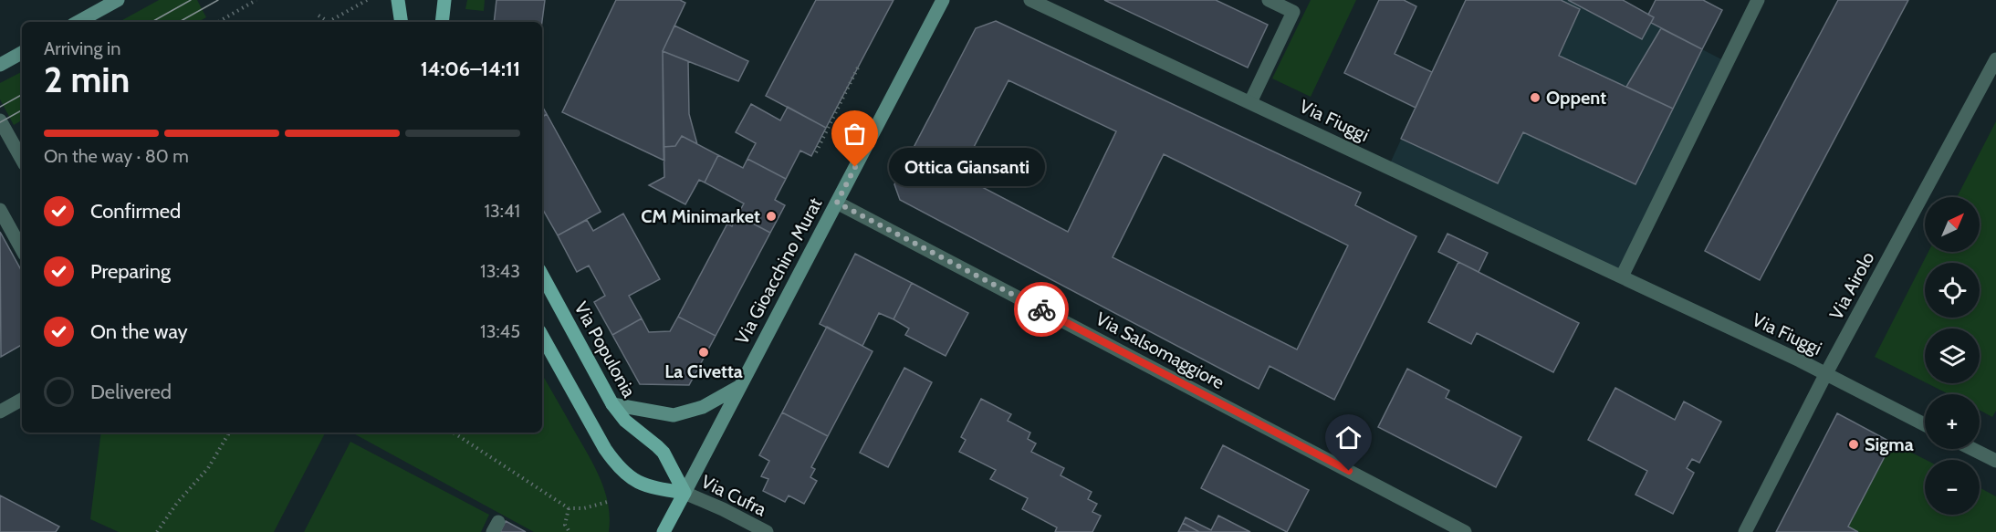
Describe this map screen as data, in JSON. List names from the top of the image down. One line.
{"streets":{"main road":["Via Gioacchino Murat","Via Populonia"],"street":["Via Fiuggi","Via Airolo","Via Salsomaggiore","Via Cufra"]},"crossings":[["Via Fiuggi","Via Airolo"],["Via Gioacchino Murat","Via Populonia"],["Via Gioacchino Murat","Via Salsomaggiore"],["Via Gioacchino Murat","Via Cufra"],["Via Populonia","Via Cufra"]],"places":["Oppent","Ottica Giansanti","CM Minimarket","La Civetta","Sigma"],"north":"top right","page":{"heading":["2 min","Arriving in","14:06–14:11"],"bar":"On the way · 80 m","bubble":"Ottica Giansanti","list":[["Confirmed","13:41"],["Preparing","13:43"],["On the way","13:45"],"Delivered"],"map_buttons":["+","−"]}}
